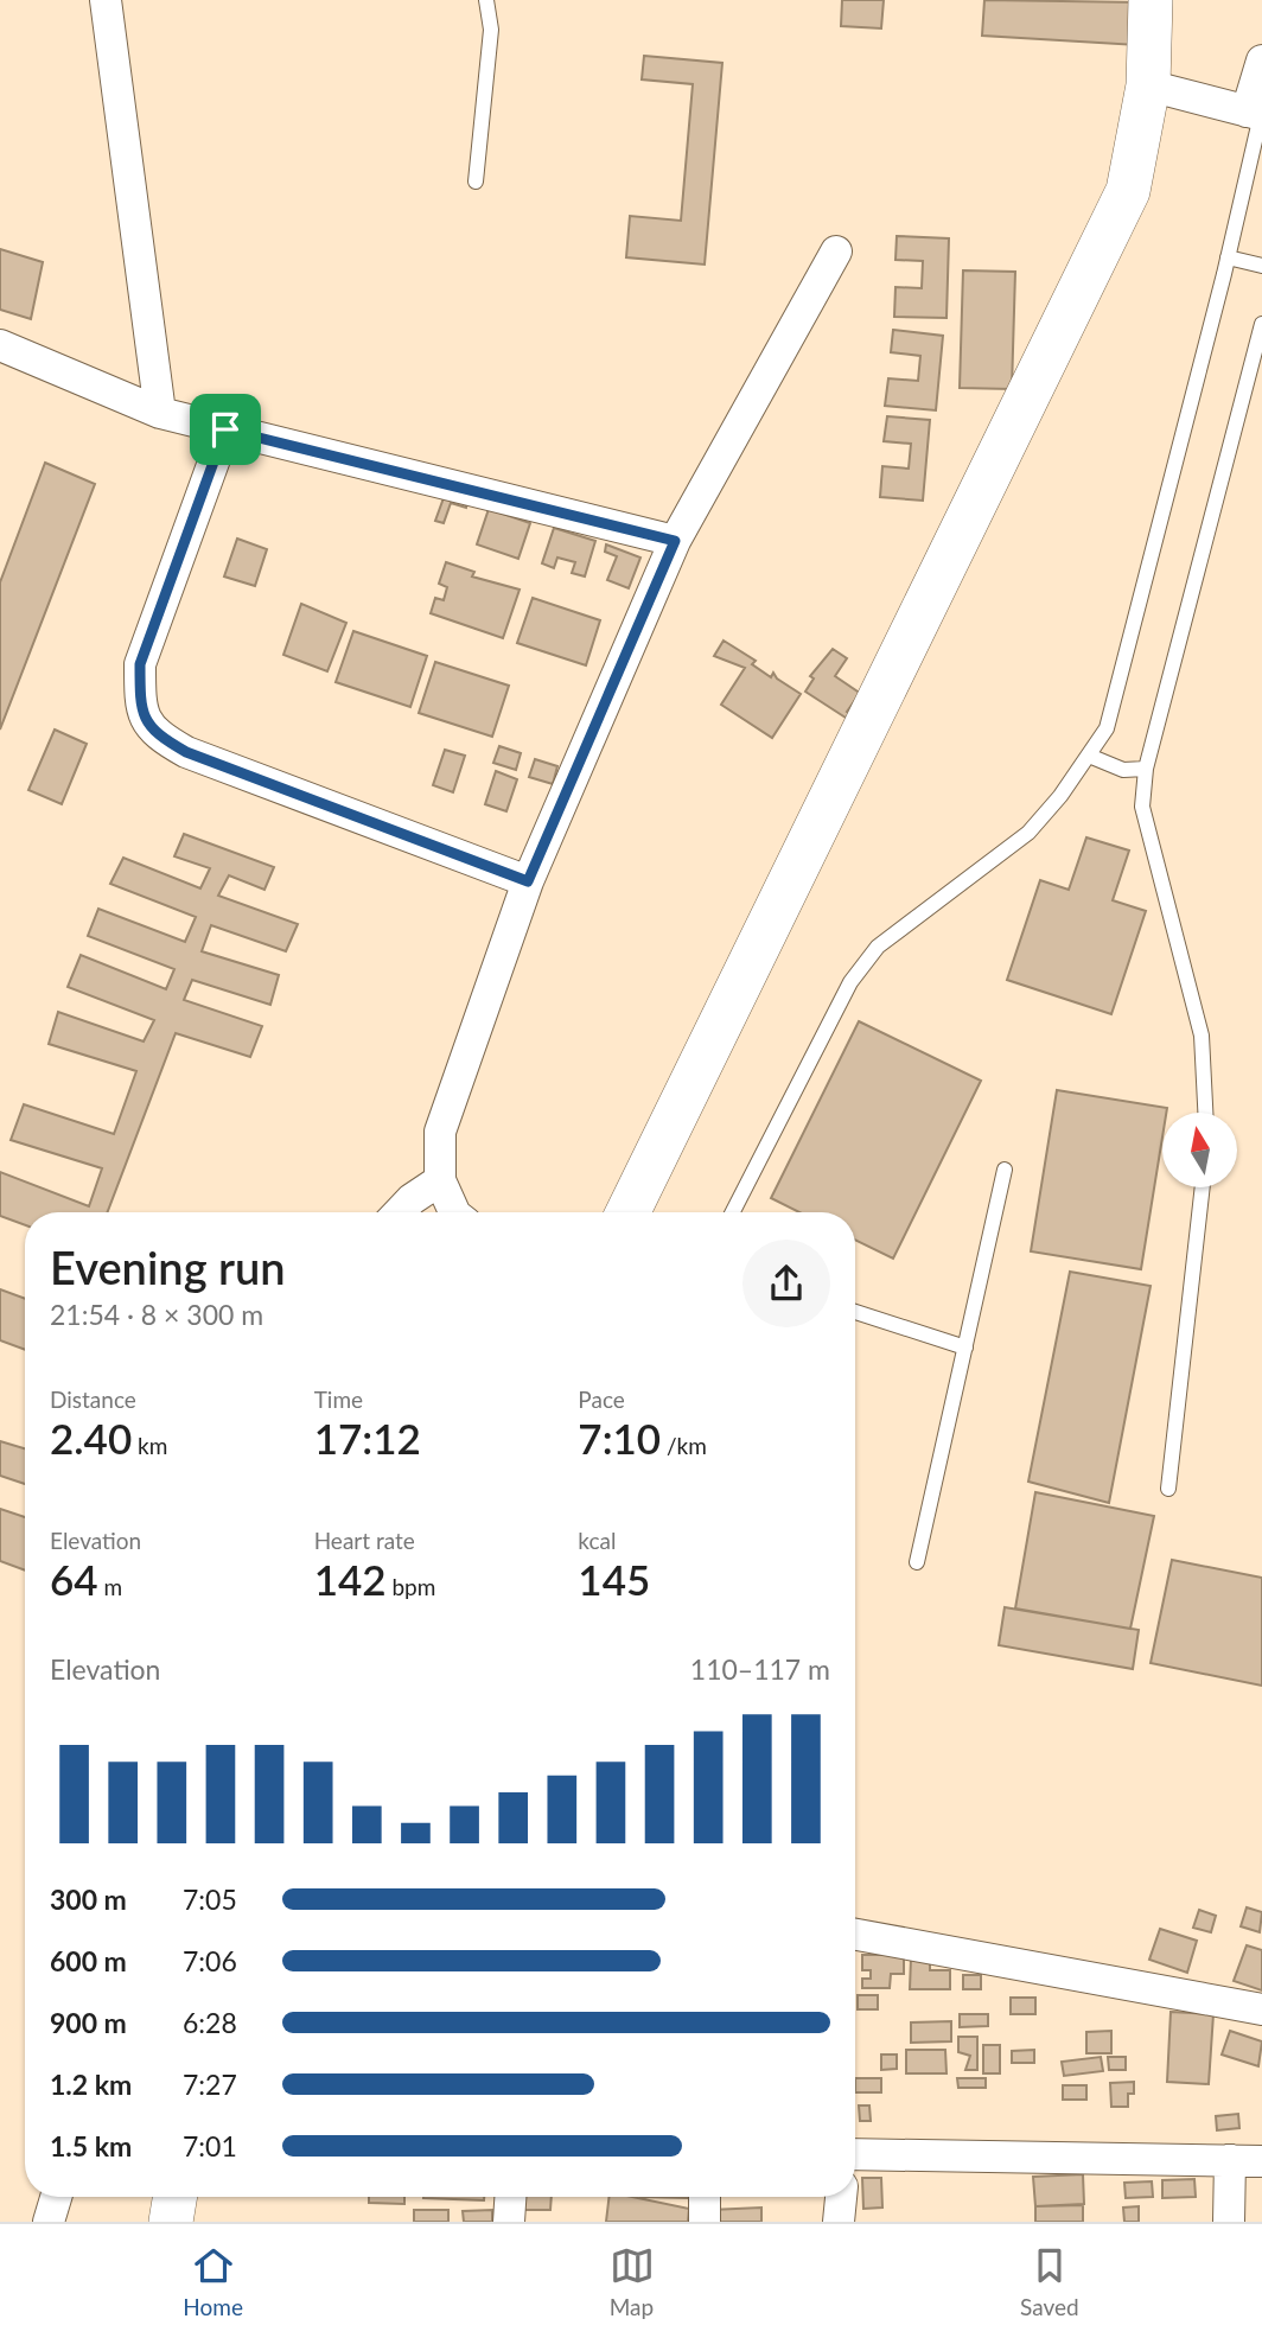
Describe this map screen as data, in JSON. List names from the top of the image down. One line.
{"north":"top","page":{"heading":["Evening run","21:54 · 8 × 300 m"],"stats":[["Distance","2.40 km"],["Time","17:12"],["Pace","7:10 /km"],["Elevation","64 m"],["Heart rate","142 bpm"],["kcal","145"]],"chart":["Elevation","110–117 m"],"list":[{"name":"300 m","note":"7:05"},{"name":"600 m","note":"7:06"},{"name":"900 m","note":"6:28"},{"name":"1.2 km","note":"7:27"},{"name":"1.5 km","note":"7:01"}],"tabs":["Home","Map","Saved"]}}
